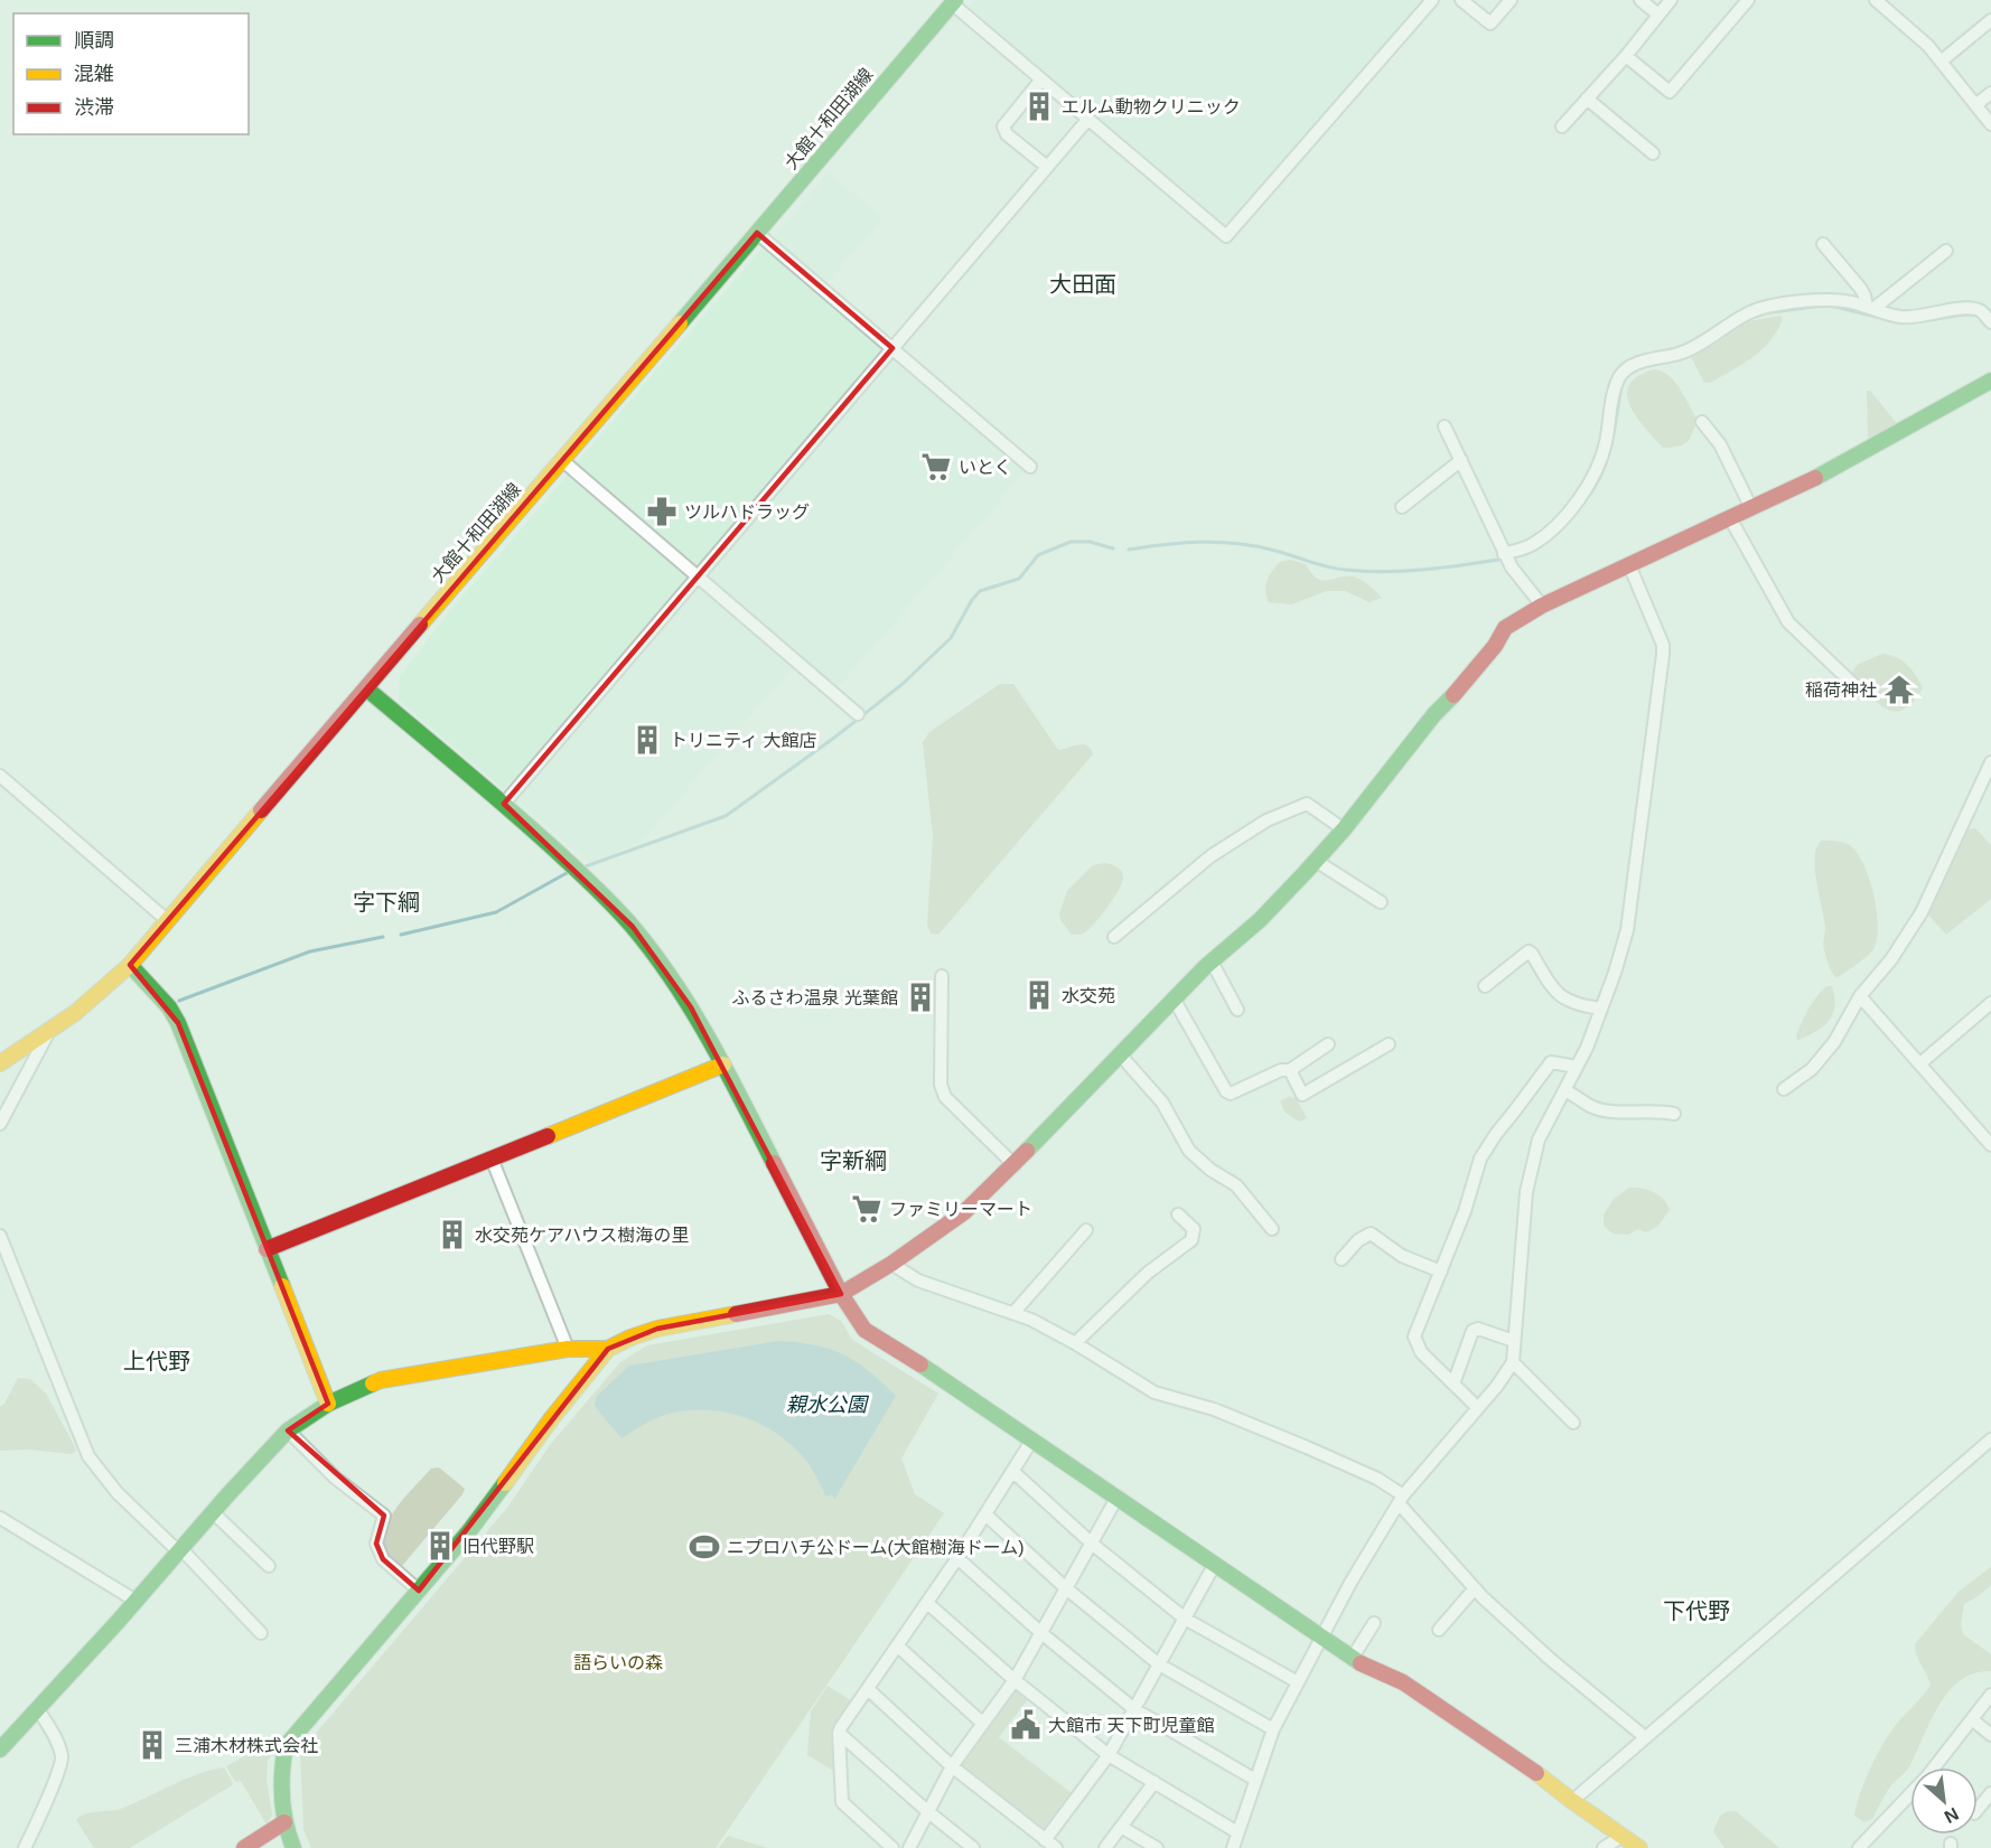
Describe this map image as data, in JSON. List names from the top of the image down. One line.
{"streets":{"street":["大館十和田湖線"]},"districts":["大田面","字下綱","字新綱","上代野","下代野"],"water":["親水公園"],"parks":["語らいの森"],"places":{"building":["エルム動物クリニック","トリニティ 大館店","水交苑","ふるさわ温泉 光葉館","水交苑ケアハウス樹海の里","旧代野駅","三浦木材株式会社"],"supermarket":["いとく","ファミリーマート"],"pharmacy":["ツルハドラッグ"],"temple":["稲荷神社"],"sports":["ニプロハチ公ドーム(大館樹海ドーム)"],"public building":["大館市 天下町児童館"]},"legend":["順調","混雑","渋滞"],"north":"bottom right"}
